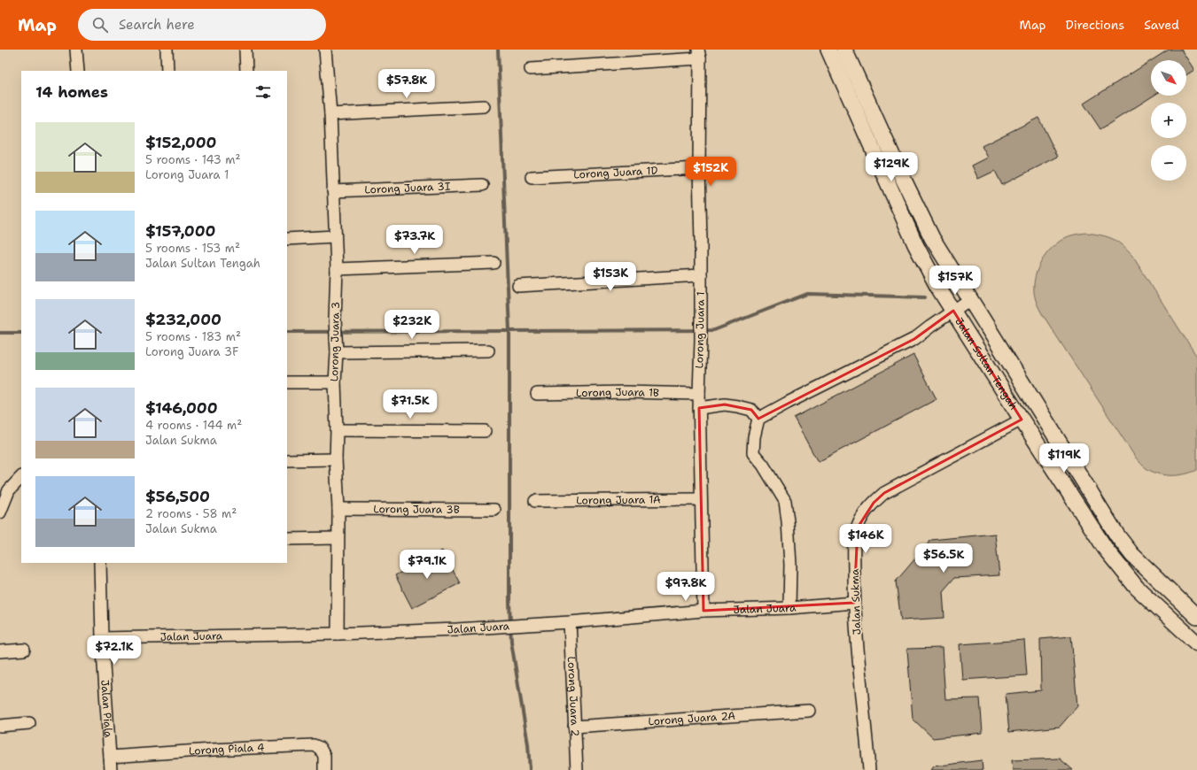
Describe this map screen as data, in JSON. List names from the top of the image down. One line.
{"streets":{"main road":["Jalan Sultan Tengah"],"street":["Lorong Juara 1D","Lorong Juara 3I","Lorong Juara 1","Lorong Juara 3","Lorong Juara 1B","Lorong Juara 1A","Lorong Juara 3B","Jalan Sukma","Jalan Juara","Lorong Juara 2","Jalan Piala","Lorong Juara 2A","Lorong Piala 4"]},"crossings":[["Lorong Juara 1D","Lorong Juara 1"],["Lorong Juara 3I","Lorong Juara 3"],["Lorong Juara 1","Lorong Juara 1B"],["Lorong Juara 1","Lorong Juara 1A"],["Lorong Juara 1","Jalan Juara"],["Lorong Juara 3","Lorong Juara 3B"],["Lorong Juara 3","Jalan Juara"],["Jalan Sultan Tengah","Jalan Sukma"],["Jalan Sukma","Jalan Juara"],["Jalan Juara","Lorong Juara 2"],["Jalan Juara","Jalan Piala"],["Lorong Juara 2","Lorong Juara 2A"],["Jalan Piala","Lorong Piala 4"]],"north":"bottom right","page":{"header":"Map","search":"Search here","nav":["Map","Directions","Saved"],"map_buttons":["+","−"],"price":["$57.8K","$129K","$152K","$73.7K","$153K","$157K","$232K","$71.5K","$119K","$146K","$56.5K","$79.1K","$97.8K","$72.1K"],"heading":"14 homes","list":[{"name":"$152,000","note":"5 rooms · 143 m² · Lorong Juara 1"},{"name":"$157,000","note":"5 rooms · 153 m² · Jalan Sultan Tengah"},{"name":"$232,000","note":"5 rooms · 183 m² · Lorong Juara 3F"},{"name":"$146,000","note":"4 rooms · 144 m² · Jalan Sukma"},{"name":"$56,500","note":"2 rooms · 58 m² · Jalan Sukma"}]}}
